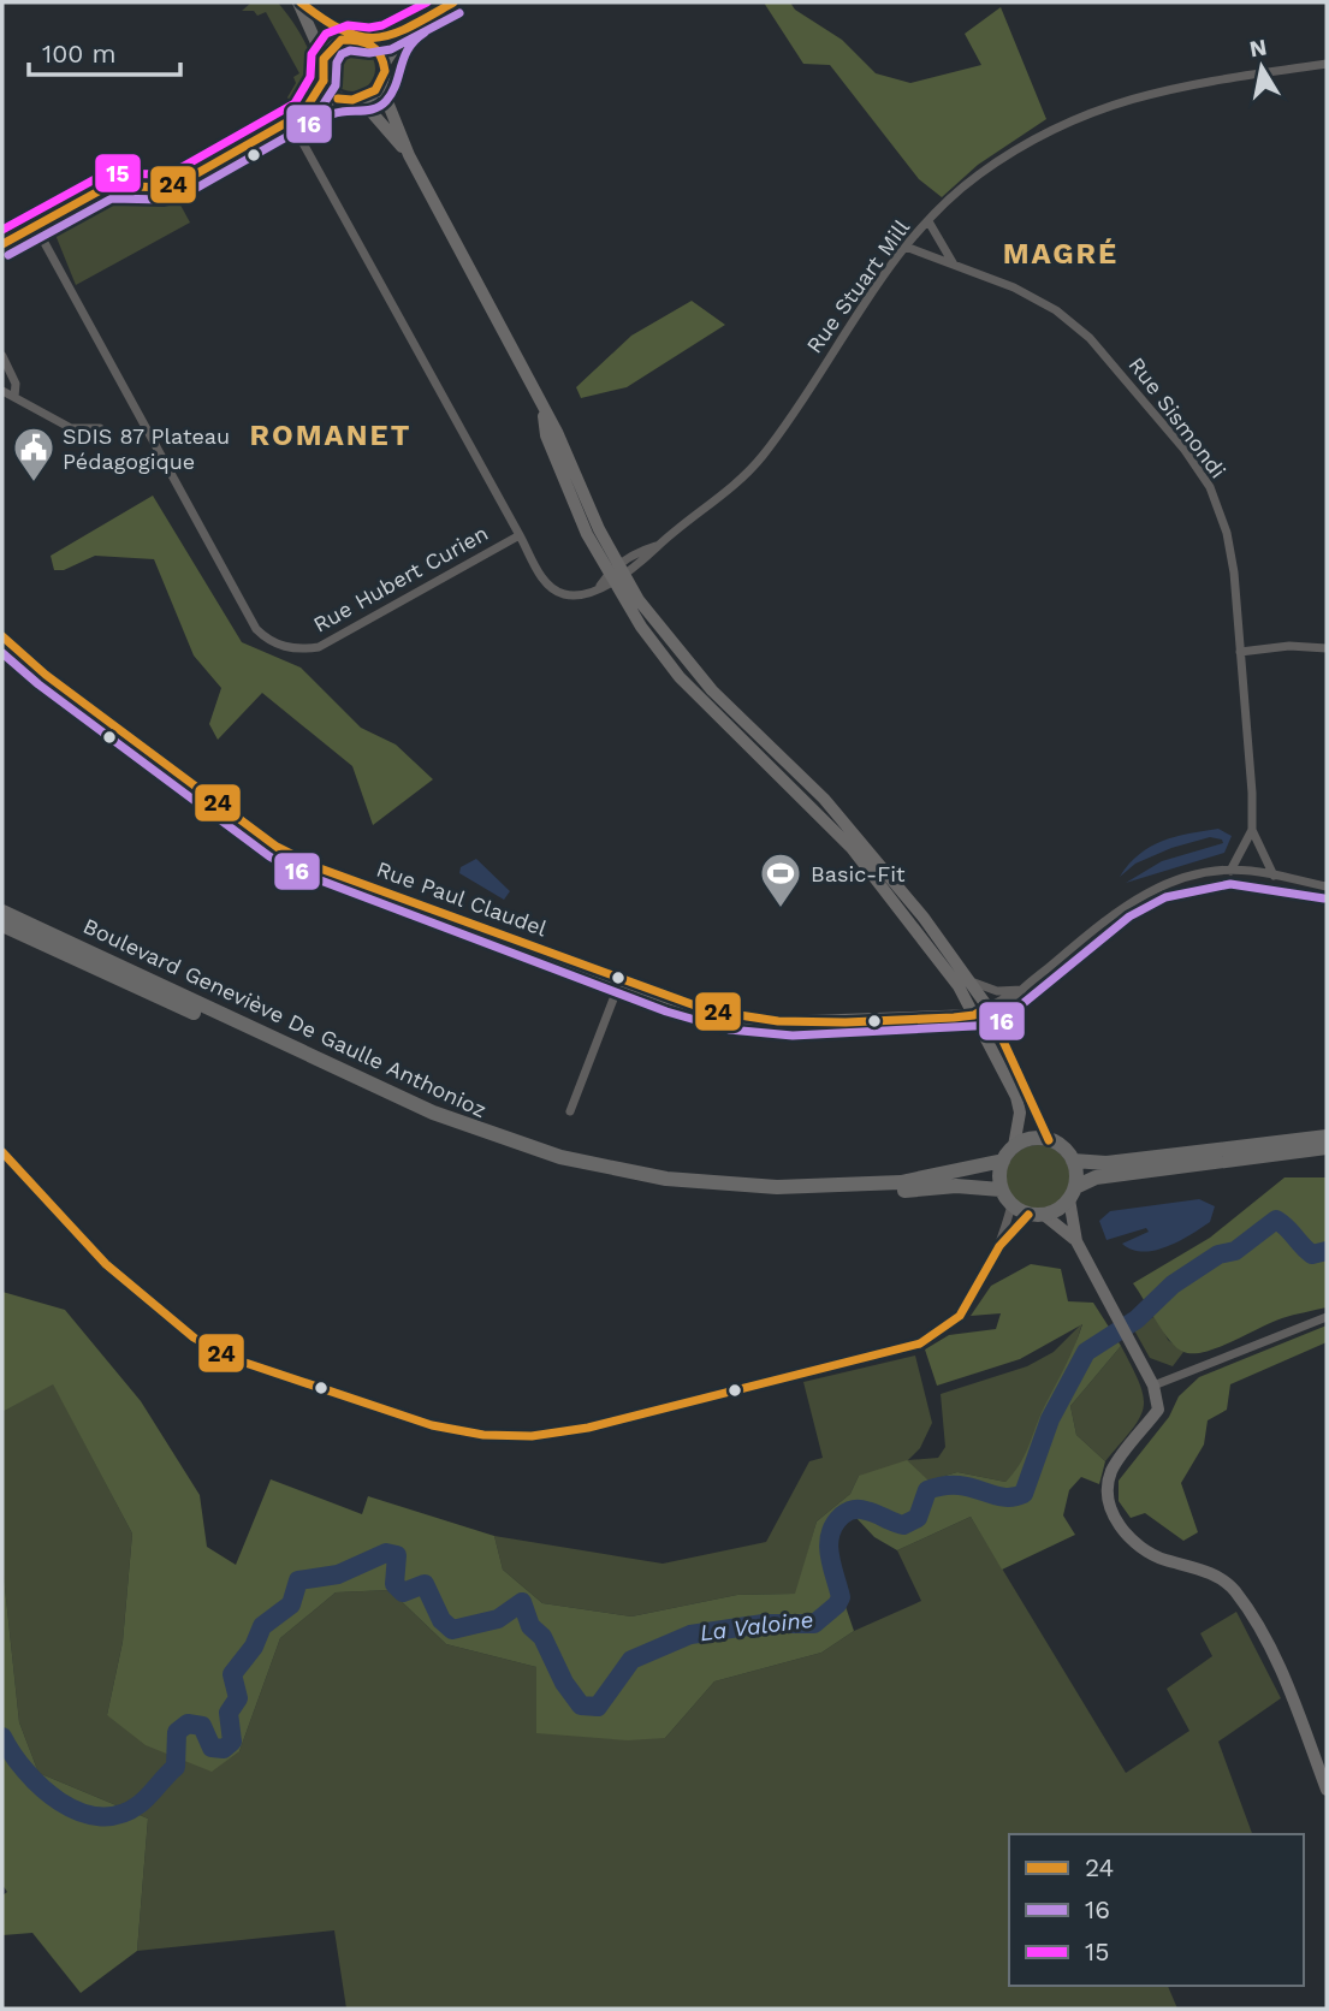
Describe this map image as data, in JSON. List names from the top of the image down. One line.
{"streets":{"main road":["Rue Paul Claudel","Boulevard Geneviève De Gaulle Anthonioz"],"street":["Rue Stuart Mill","Rue Sismondi","Rue Hubert Curien"]},"crossings":[["Rue Stuart Mill","Rue Sismondi"],["Rue Stuart Mill","Rue Hubert Curien"]],"districts":["MAGRÉ","ROMANET"],"water":["La Valoine"],"places":{"public building":["SDIS 87 Plateau Pédagogique"],"sports":["Basic-Fit"]},"lines":["transit line 24","transit line 15","transit line 16"],"legend":["24","16","15"],"scale_bar":"100 m","north":"top"}
